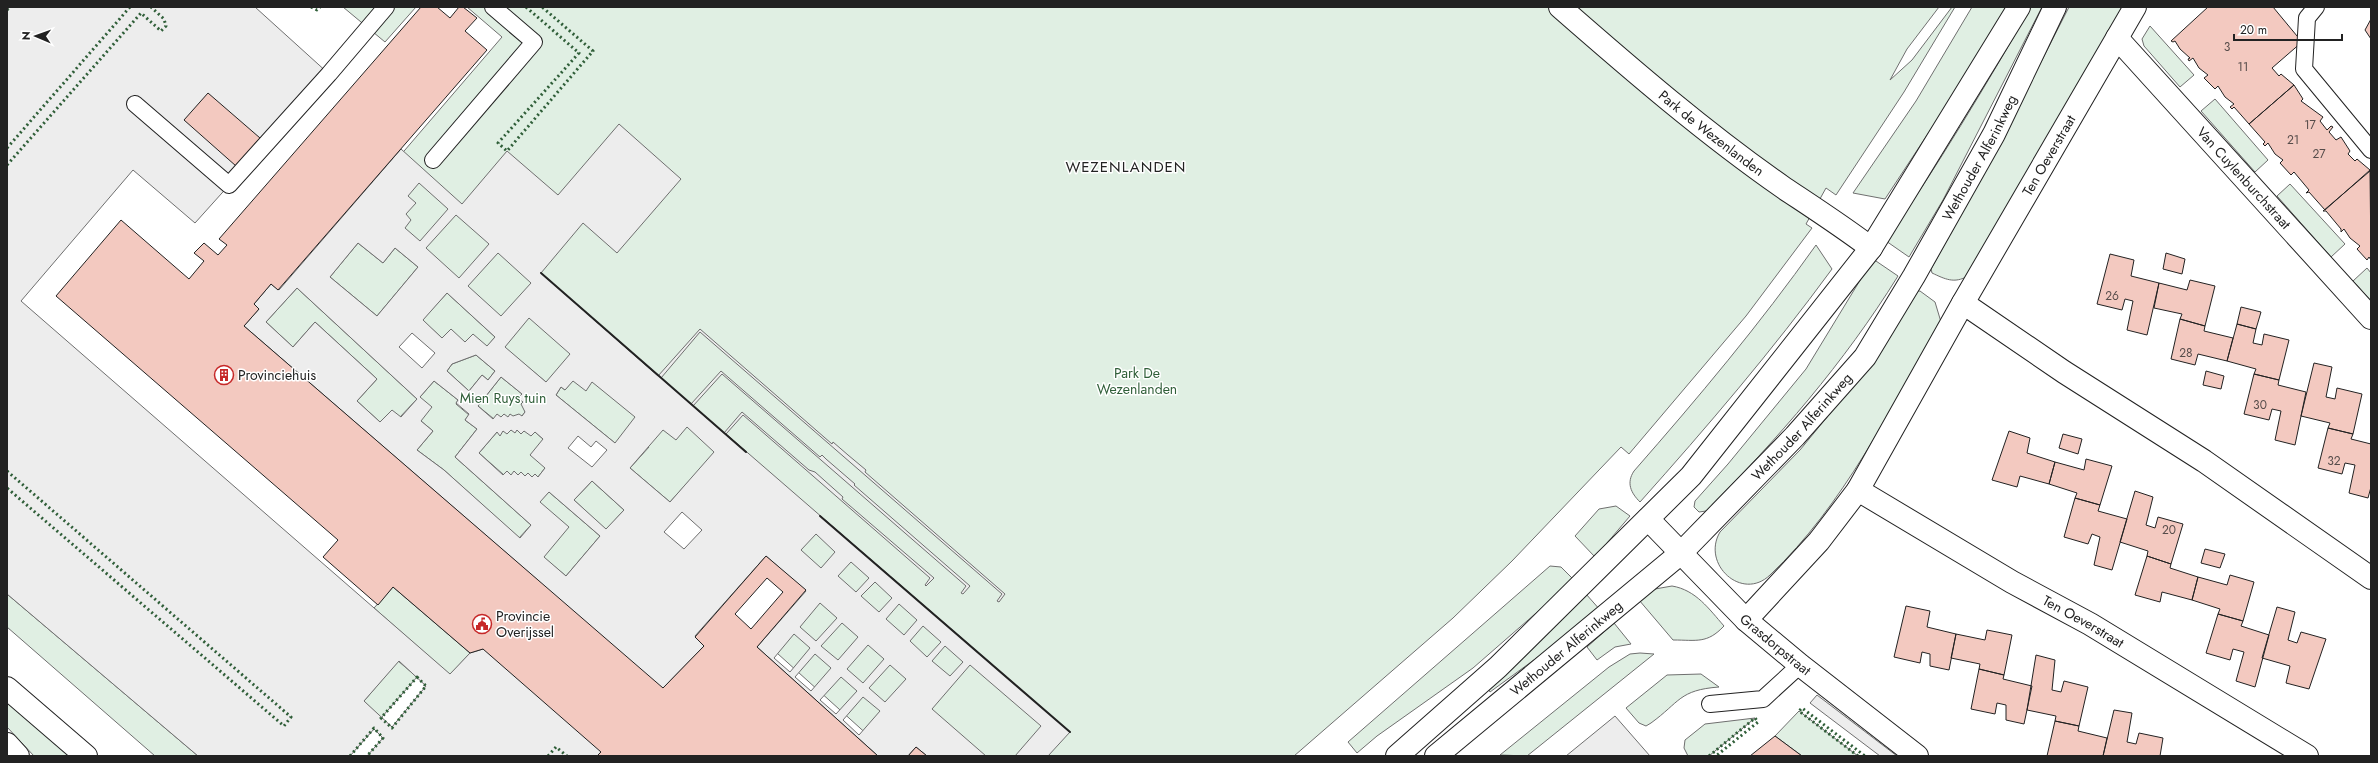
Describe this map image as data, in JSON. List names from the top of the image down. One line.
{"streets":{"street":["Park de Wezenlanden","Ten Oeverstraat","Wethouder Alferinkweg","Van Cuylenburchstraat","Grasdorpstraat"]},"crossings":[["Park de Wezenlanden","Wethouder Alferinkweg"],["Ten Oeverstraat","Van Cuylenburchstraat"],["Ten Oeverstraat","Grasdorpstraat"],["Wethouder Alferinkweg","Grasdorpstraat"]],"districts":["WEZENLANDEN"],"parks":["Park De Wezenlanden","Mien Ruys tuin"],"places":{"building":["Provinciehuis"],"public building":["Provincie Overijssel"]},"house_numbers":["3","11","17","21","27","26","28","30","32","20"],"scale_bar":"20 m","north":"left"}
